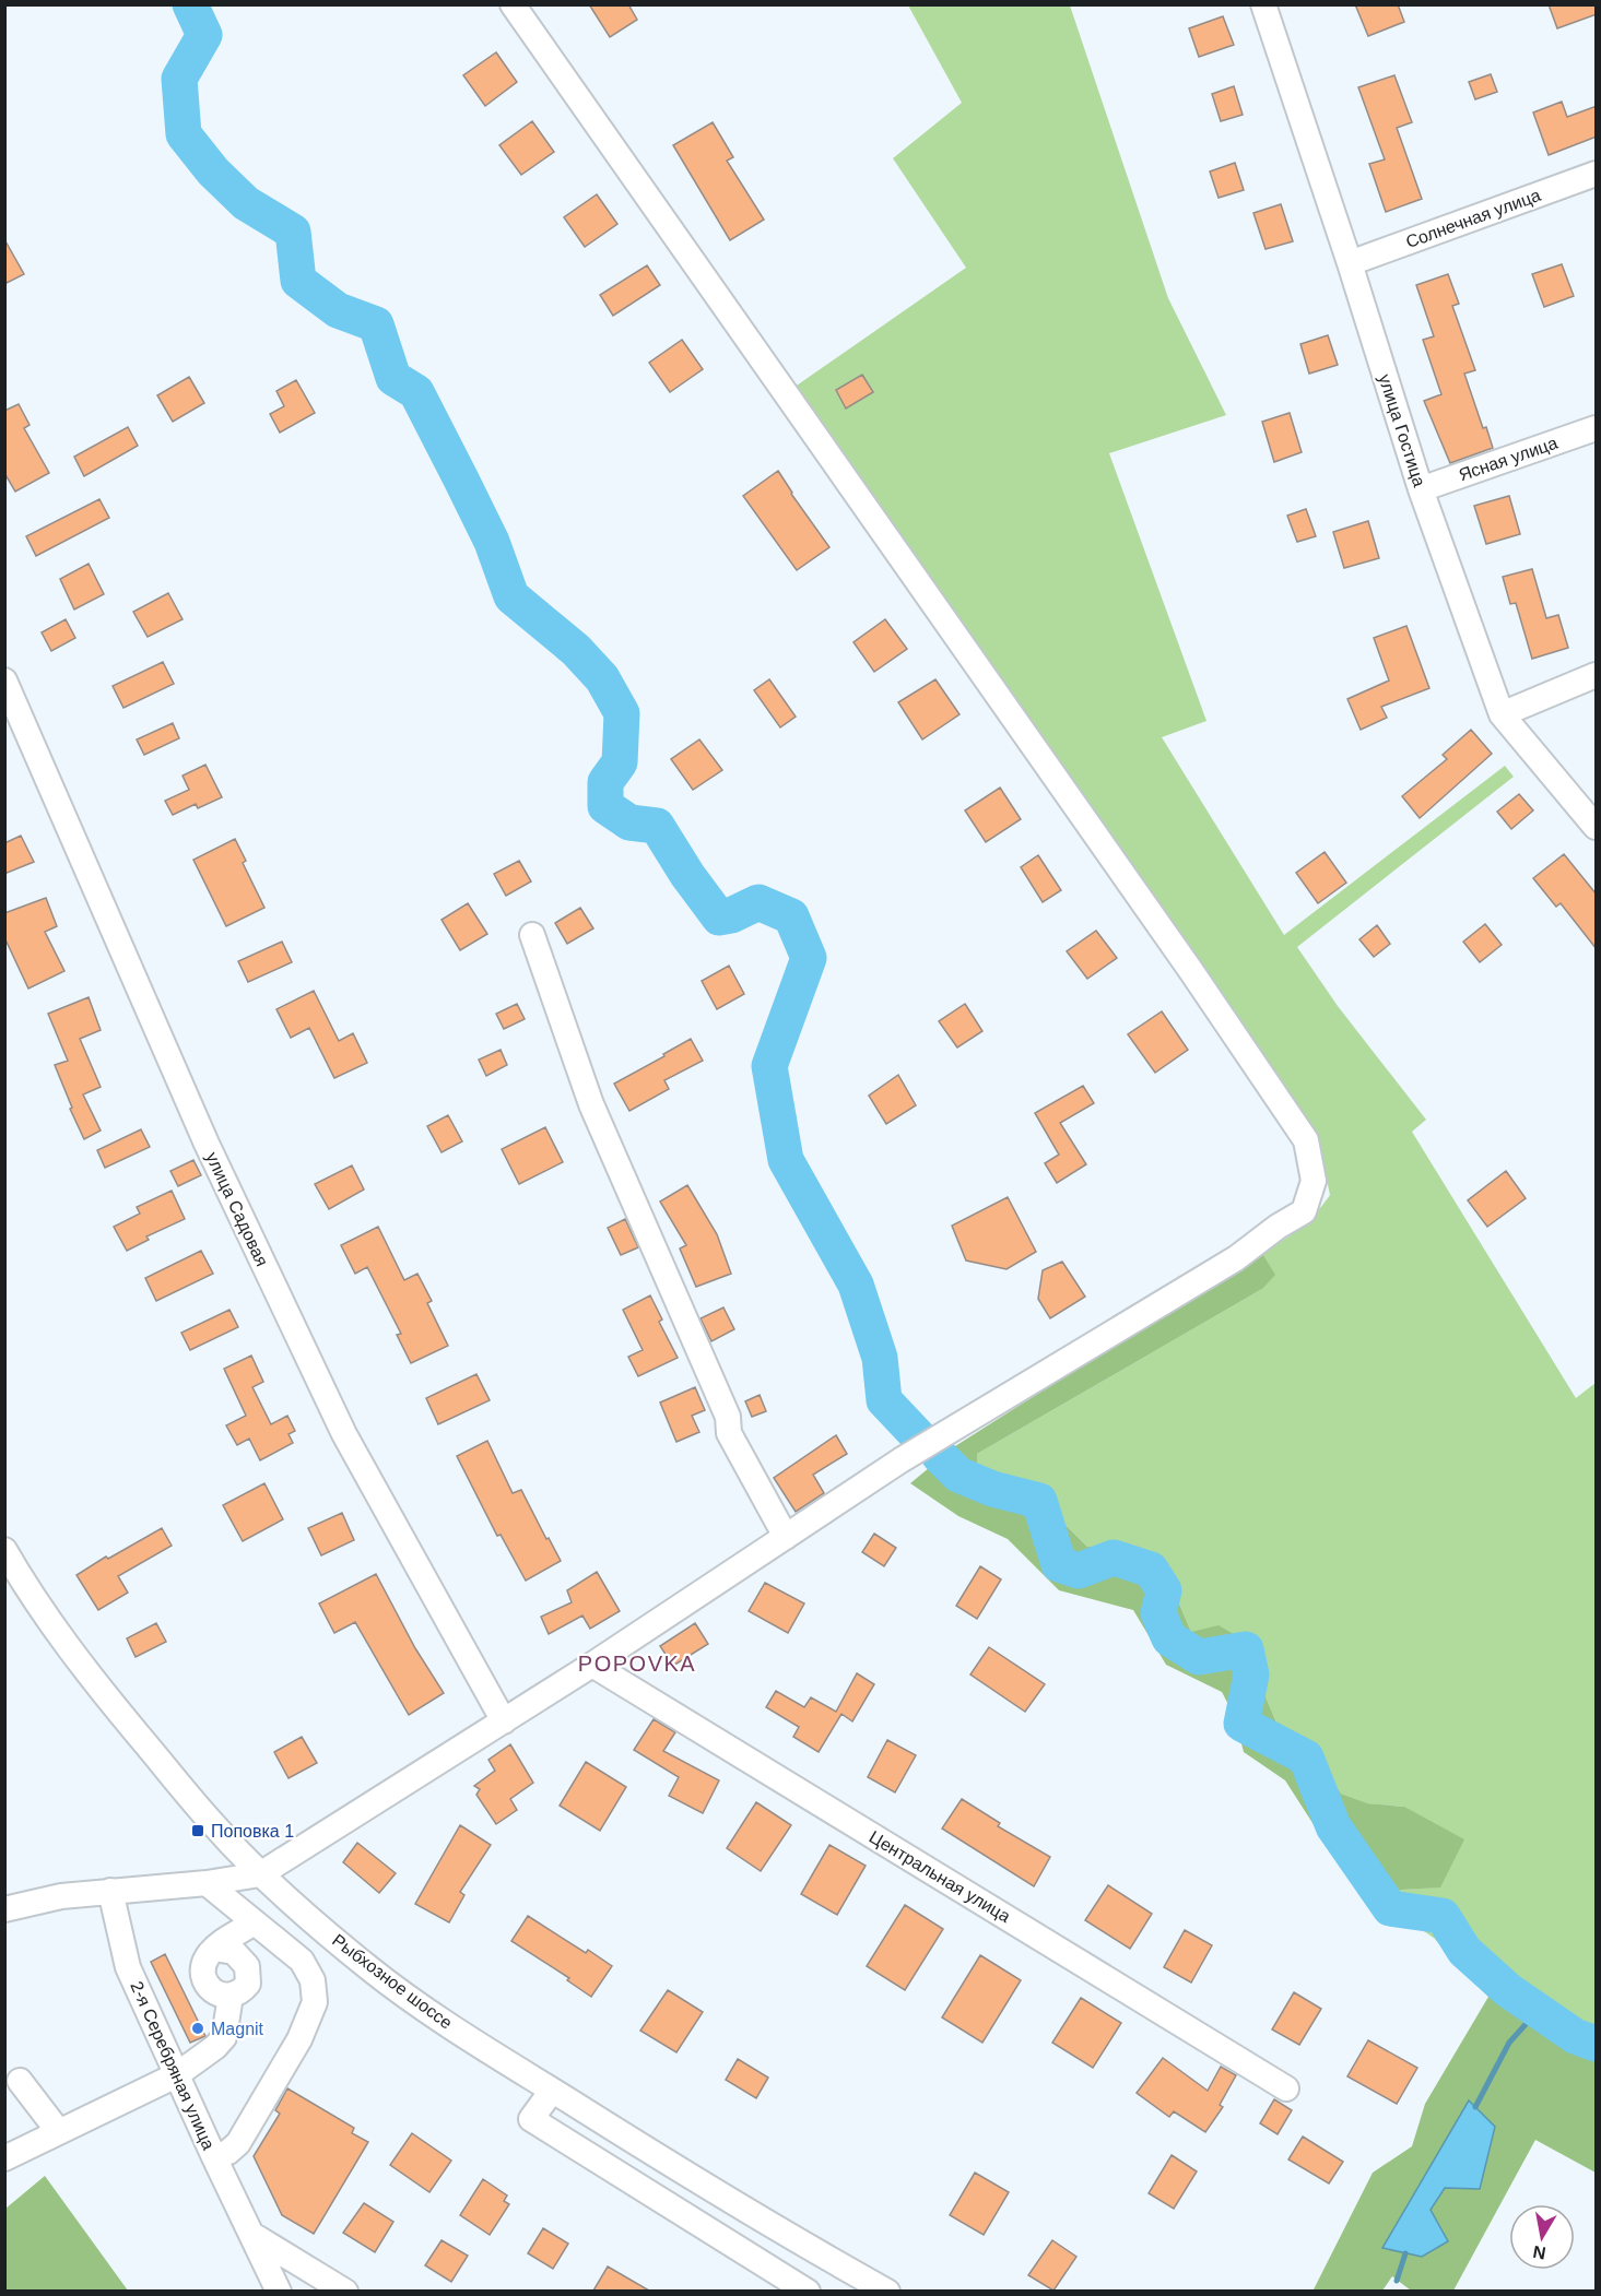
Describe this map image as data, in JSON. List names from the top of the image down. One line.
{"streets":{"street":["Солнечная улица","улица Гостица","Ясная улица","улица Садовая","Центральная улица","Рыбхозное шоссе","2-я Серебряная улица"]},"crossings":[["Солнечная улица","улица Гостица"],["улица Гостица","Ясная улица"]],"districts":["POPOVKA"],"places":{"transit":["Поповка 1"],"other":["Magnit"]},"north":"bottom"}
